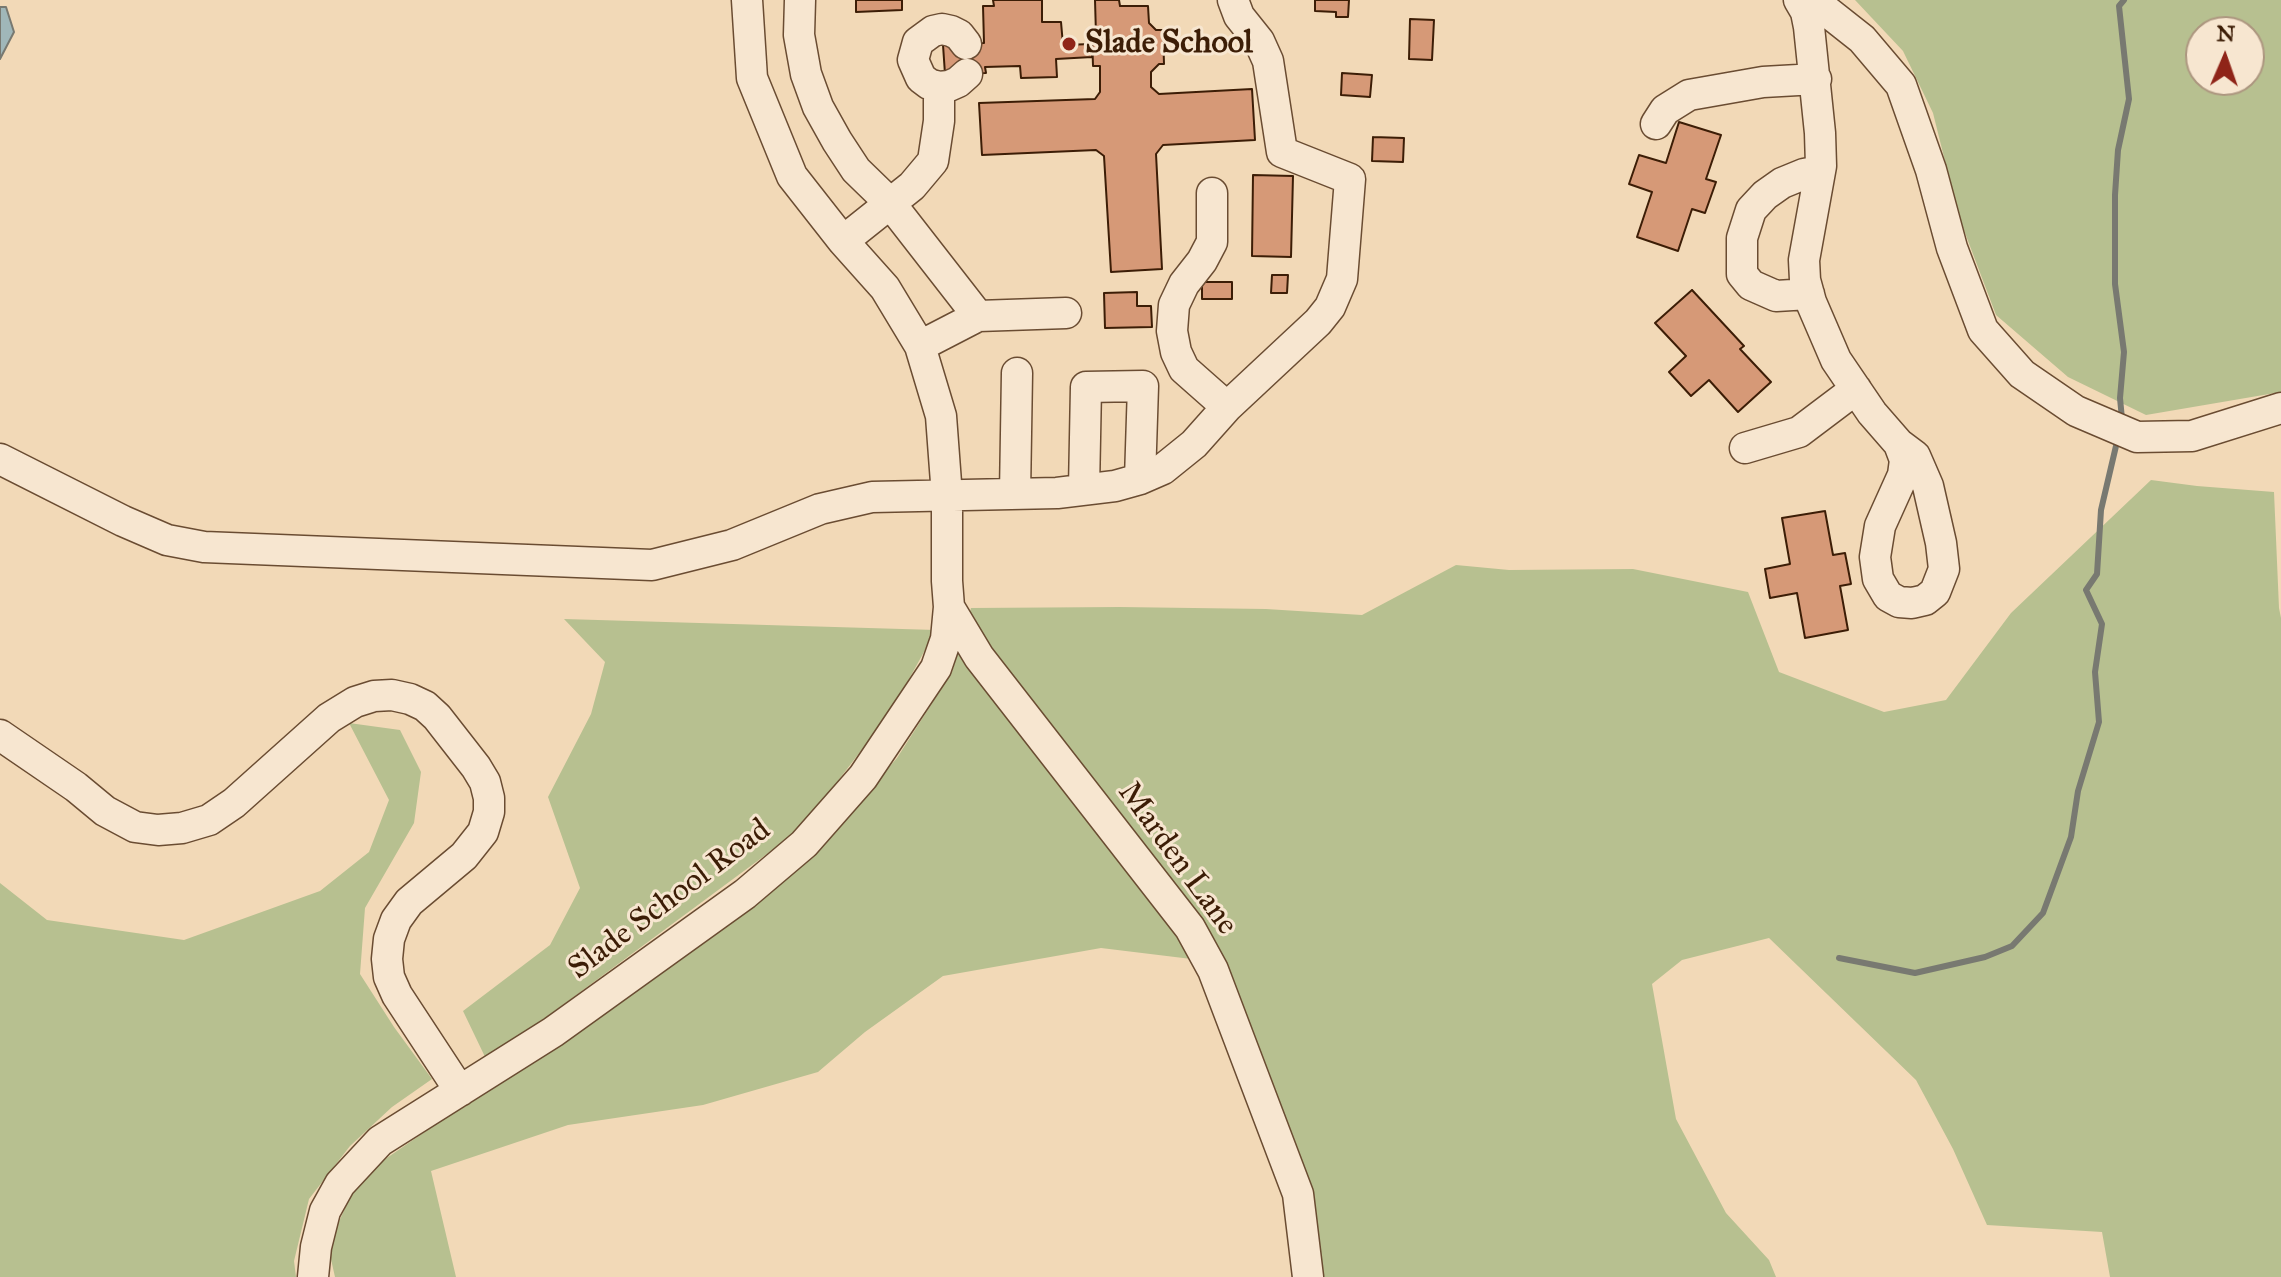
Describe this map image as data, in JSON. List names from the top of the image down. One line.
{"streets":{"street":["Marden Lane","Slade School Road"]},"crossings":[["Marden Lane","Slade School Road"]],"places":["Slade School"],"north":"top"}
